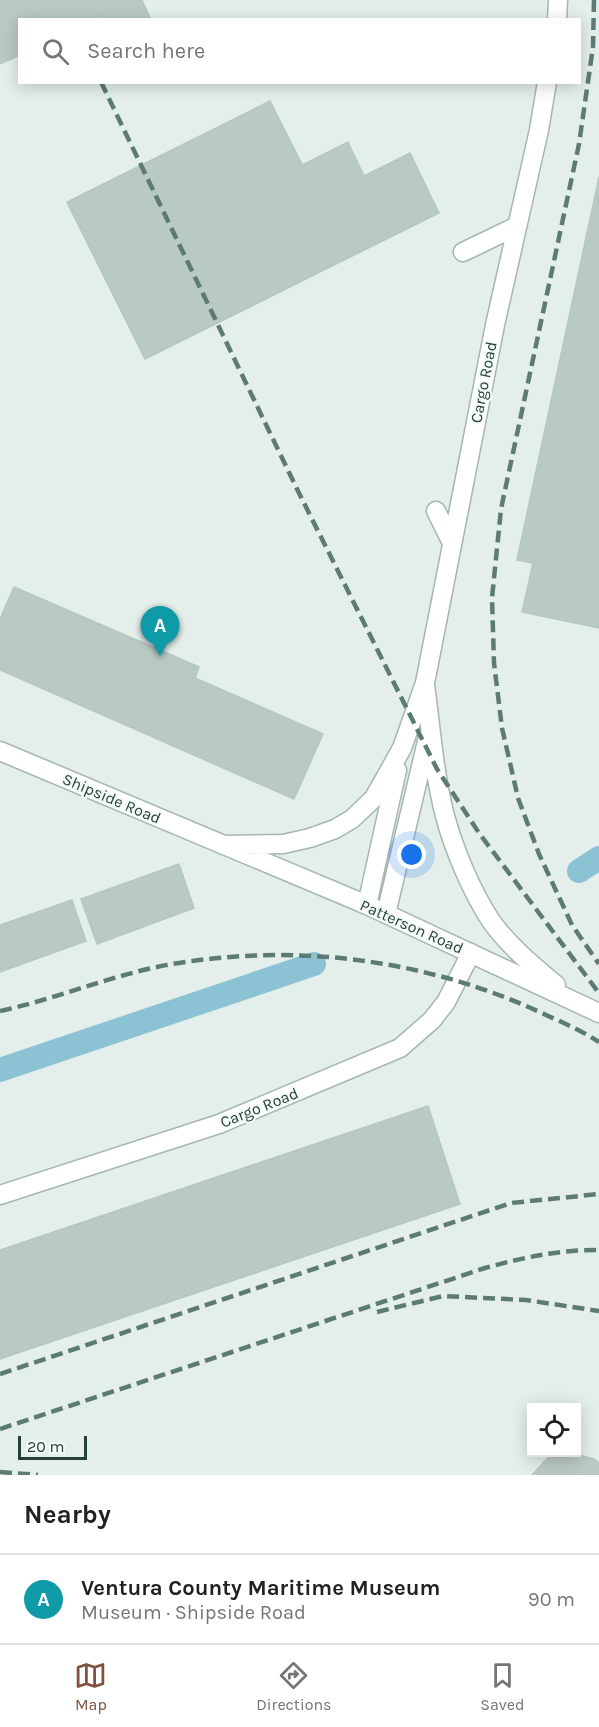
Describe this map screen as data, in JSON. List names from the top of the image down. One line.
{"streets":{"street":["Cargo Road","Shipside Road","Patterson Road"]},"crossings":[["Cargo Road","Shipside Road"],["Cargo Road","Patterson Road"],["Shipside Road","Patterson Road"]],"scale_bar":"20 m","page":{"search":"Search here","pins":"A","scale":"20 m","heading":"Nearby","list":[{"mark":"A","name":"Ventura County Maritime Museum","note":"Museum · Shipside Road","value":"90 m"}],"nav":["Map","Directions","Saved"]}}
